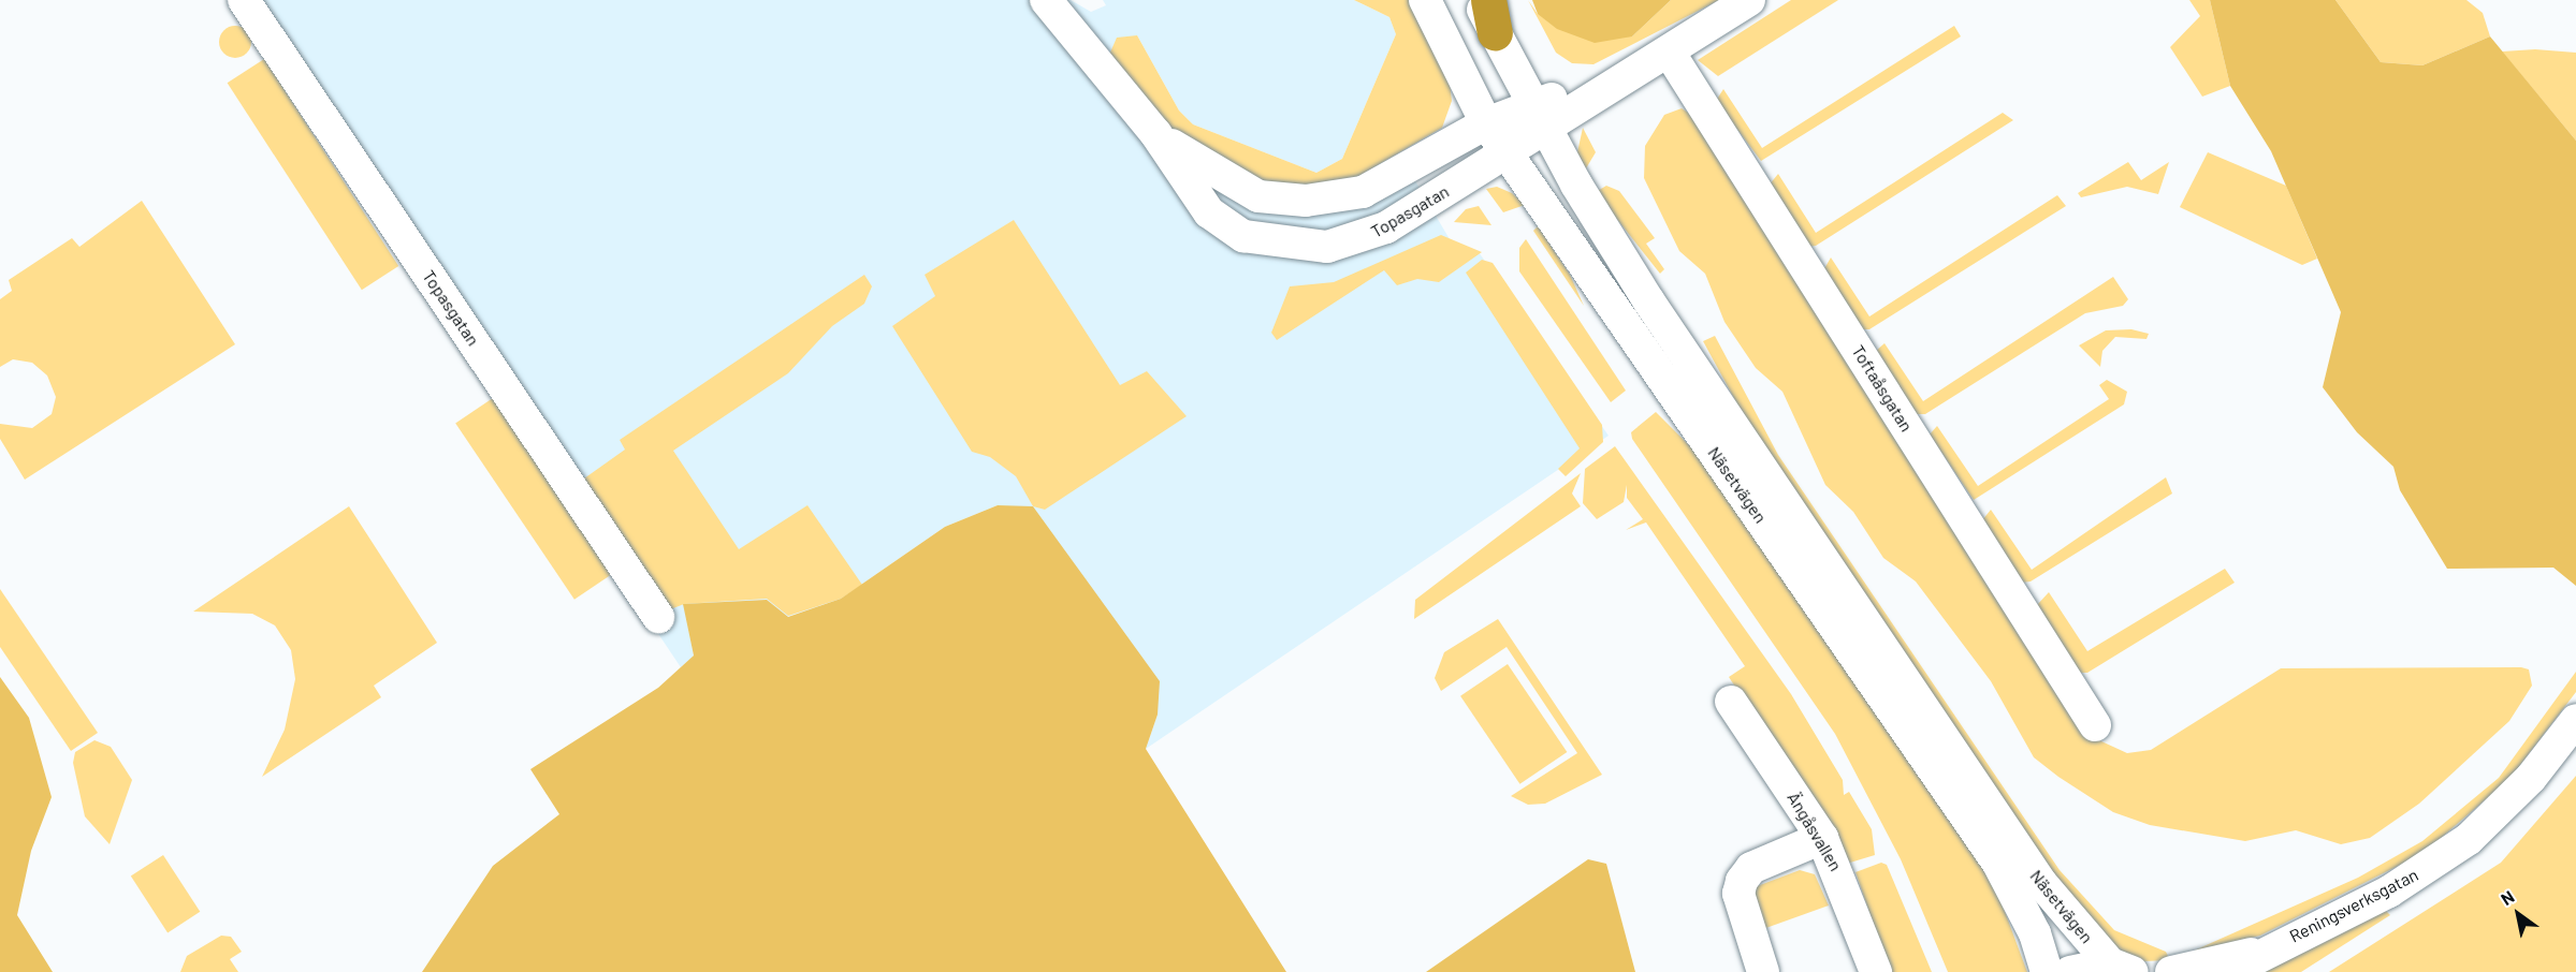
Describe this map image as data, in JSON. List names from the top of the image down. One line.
{"streets":{"street":["Topasgatan","Toftaåsgatan","Näsetvägen","Ängåsvallen","Reningsverksgatan"]},"crossings":[["Topasgatan","Näsetvägen"]],"north":"top left"}
